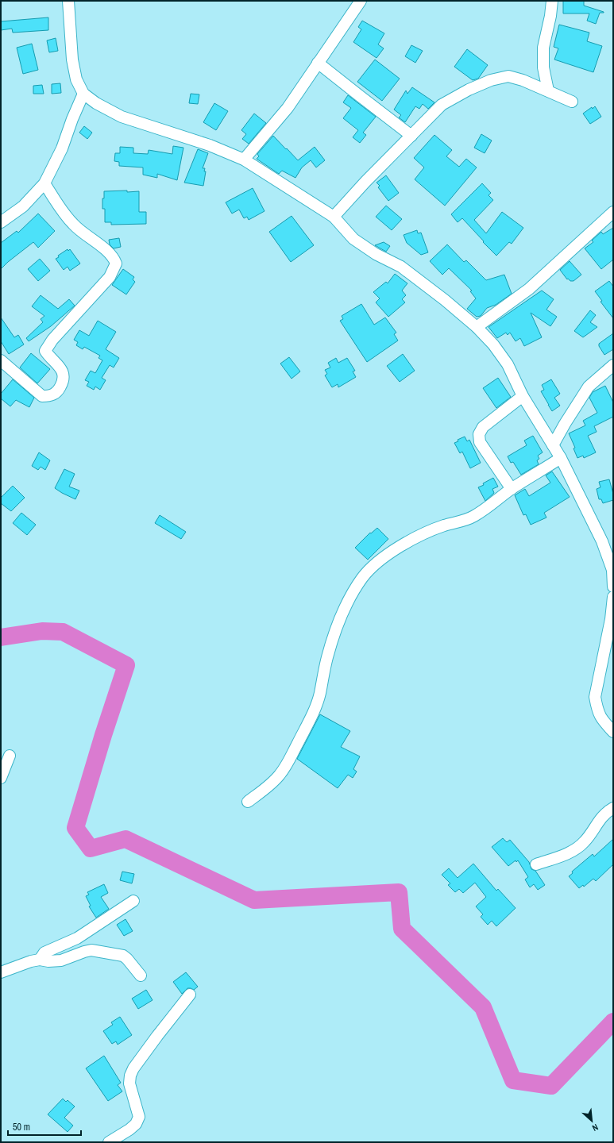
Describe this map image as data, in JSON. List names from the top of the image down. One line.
{"scale_bar":"50 m","north":"bottom right"}
